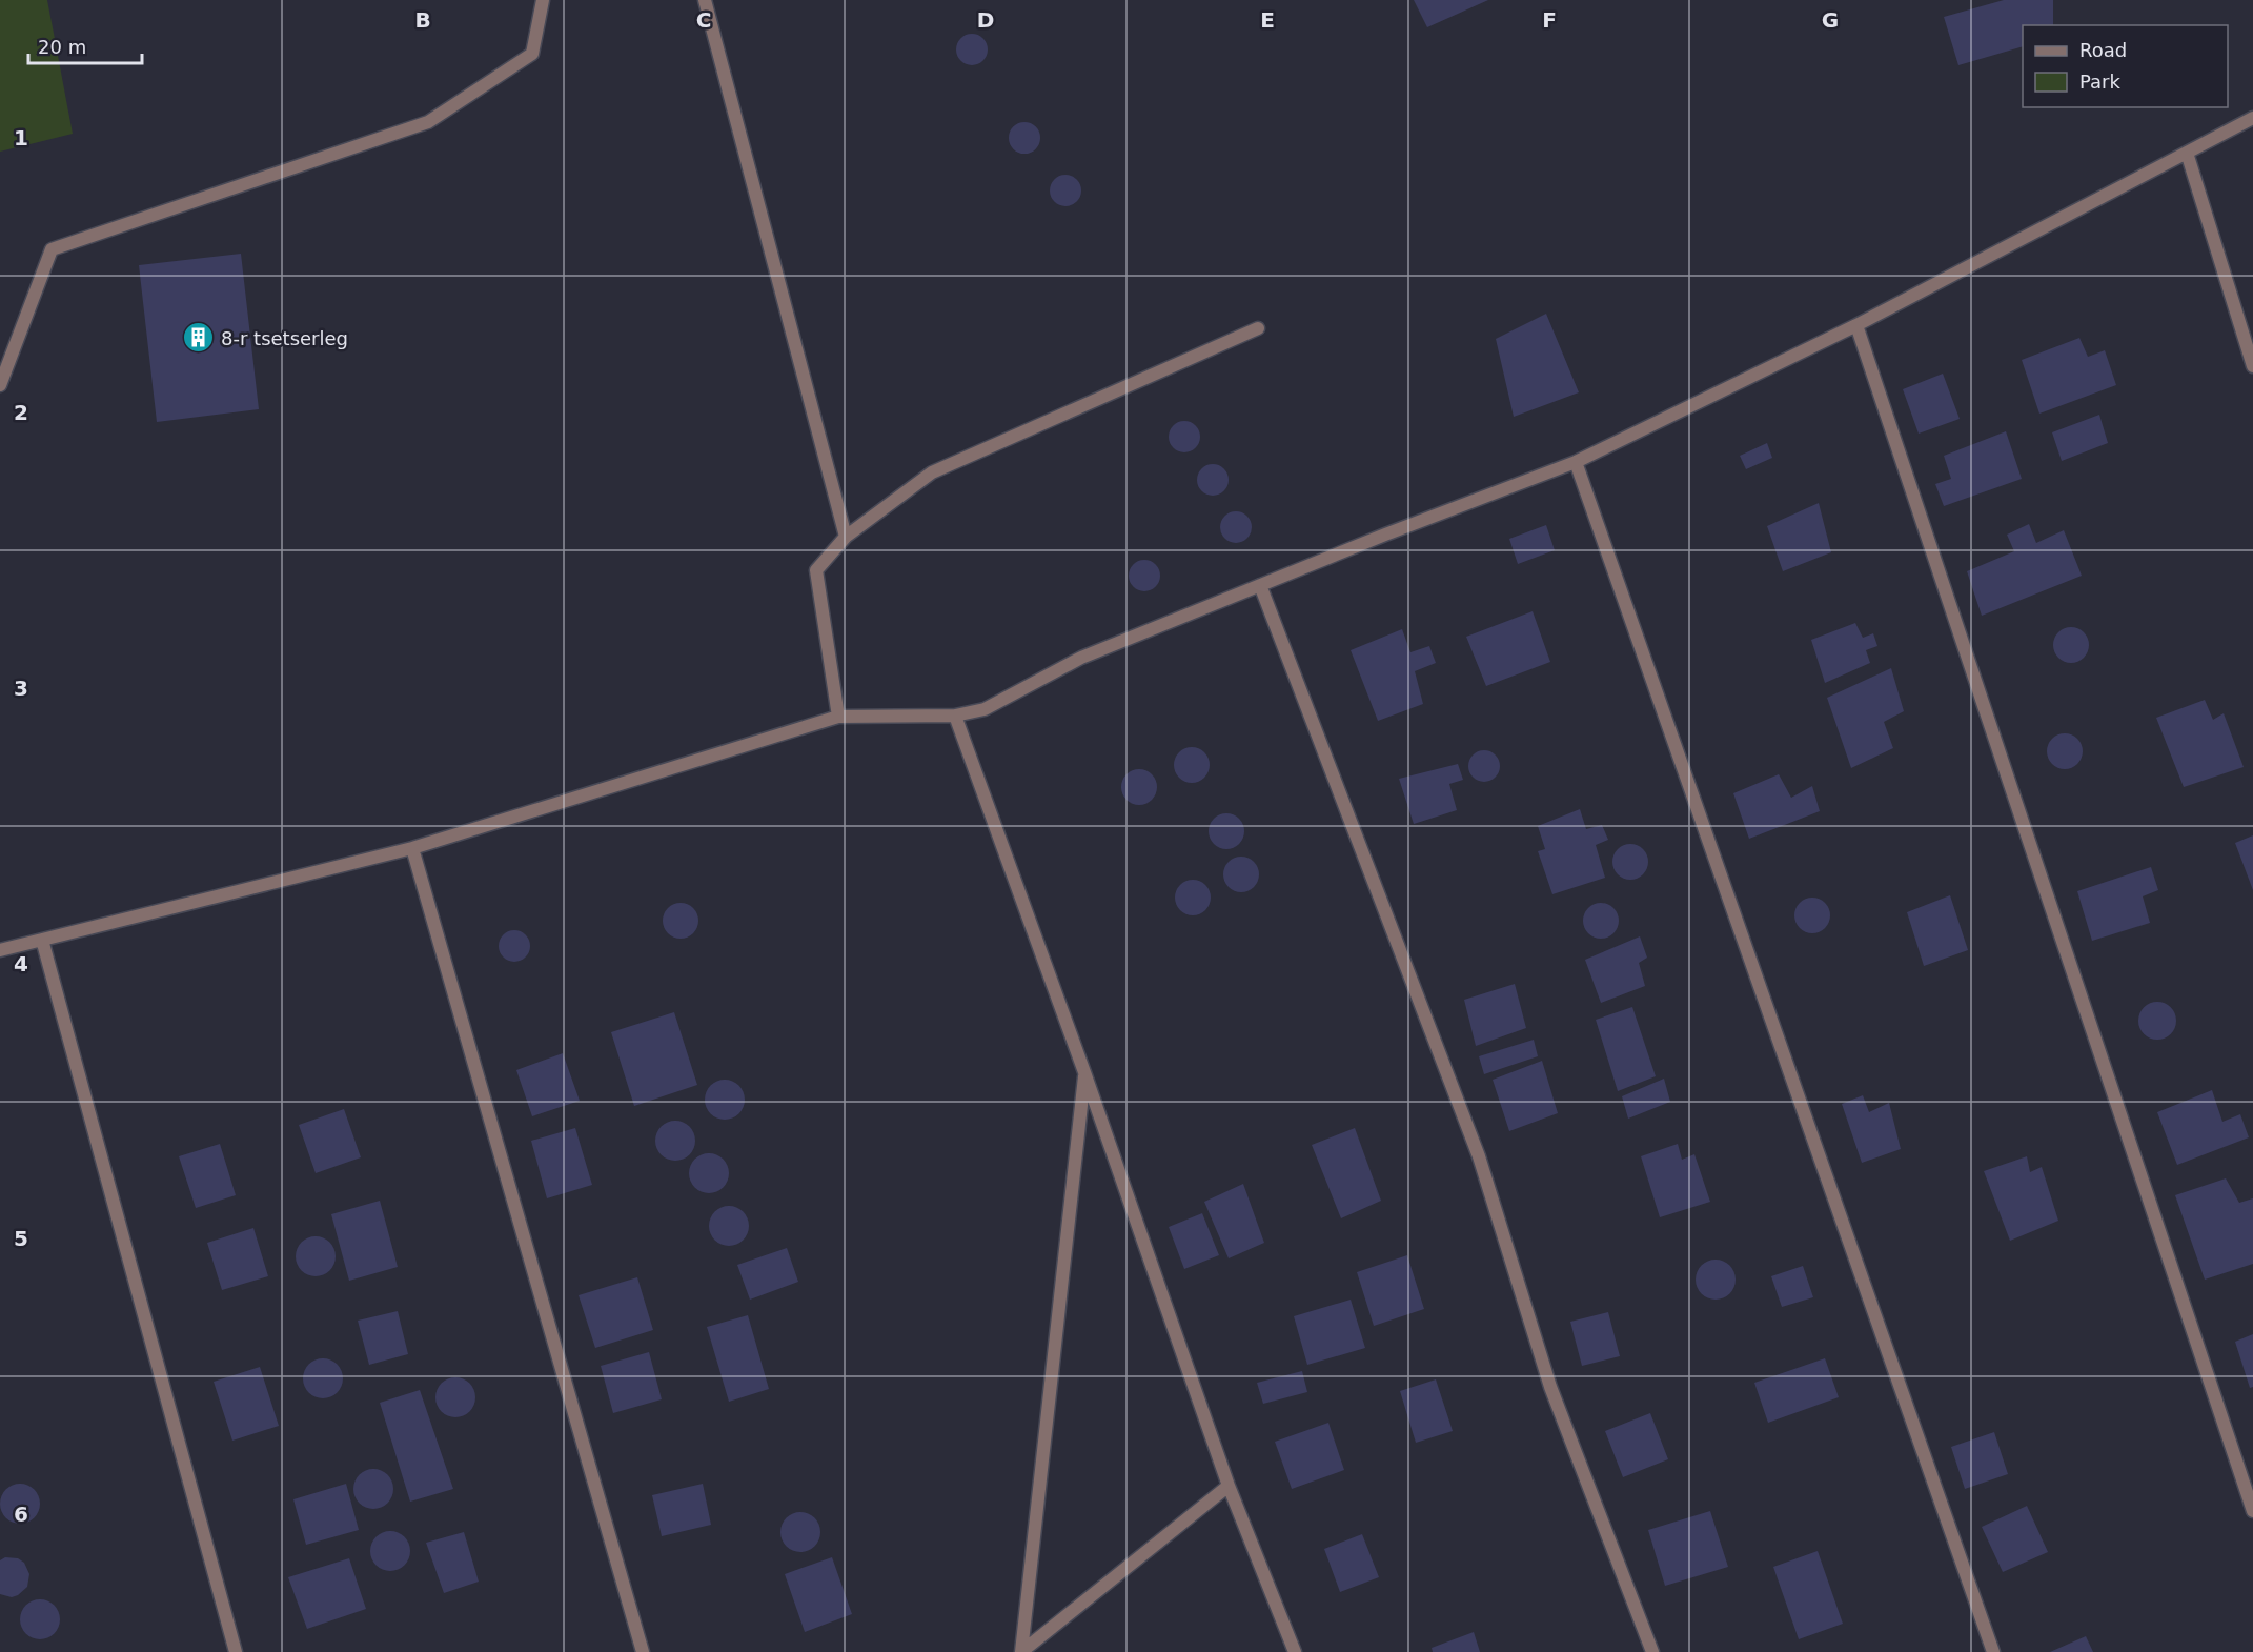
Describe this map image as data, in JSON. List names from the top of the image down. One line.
{"places":{"building":["8-r tsetserleg"]},"legend":["Road","Park"],"scale_bar":"20 m","grid":{"columns":["B","C","D","E","F","G"],"rows":["1","2","3","4","5","6"]}}
